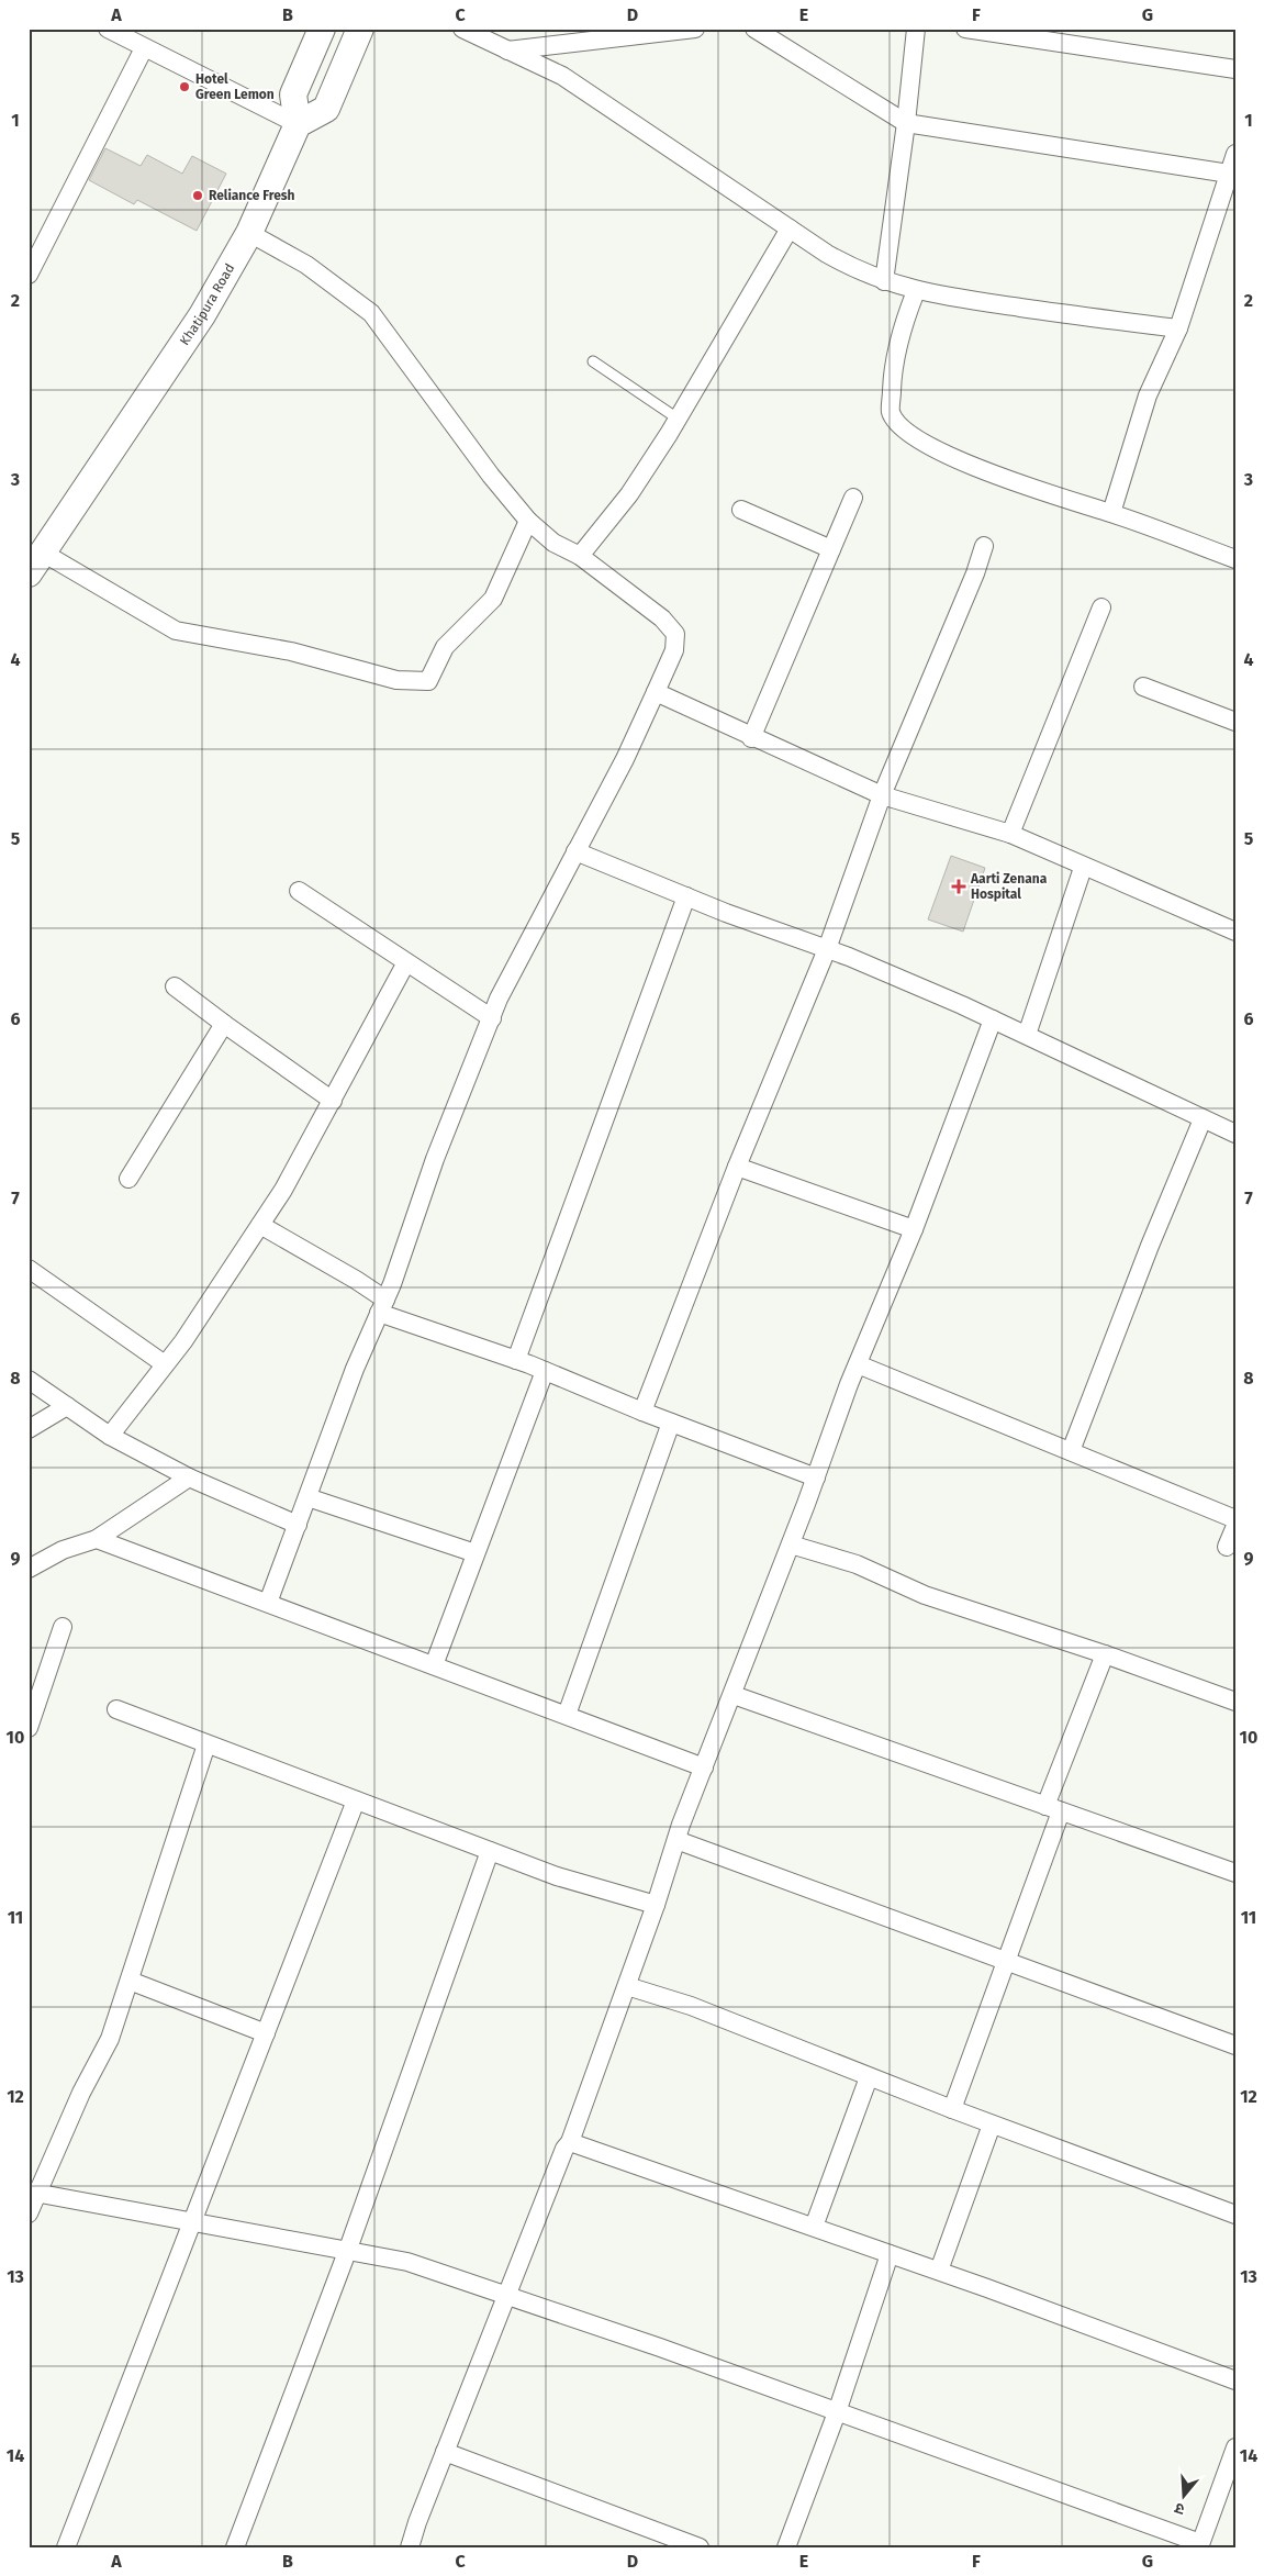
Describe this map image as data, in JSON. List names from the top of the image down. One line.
{"streets":{"main road":["Khatipura Road"]},"places":{"other":["Hotel Green Lemon","Reliance Fresh"],"health":["Aarti Zenana Hospital"]},"north":"bottom","grid":{"columns":["A","B","C","D","E","F","G"],"rows":["1","2","3","4","5","6","7","8","9","10","11","12","13","14"]}}
